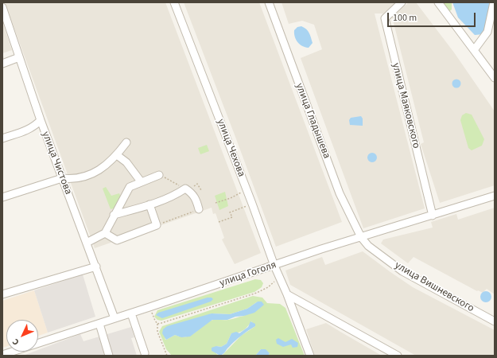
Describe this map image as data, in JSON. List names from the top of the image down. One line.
{"streets":{"street":["улица Маяковского","улица Гладышева","улица Чехова","улица Чистова","улица Гоголя","улица Вишневского"]},"crossings":[["улица Маяковского","улица Гоголя"],["улица Гладышева","улица Гоголя"],["улица Гладышева","улица Вишневского"],["улица Чехова","улица Гоголя"],["улица Чистова","улица Гоголя"],["улица Гоголя","улица Вишневского"]],"scale_bar":"100 m","north":"bottom left"}
